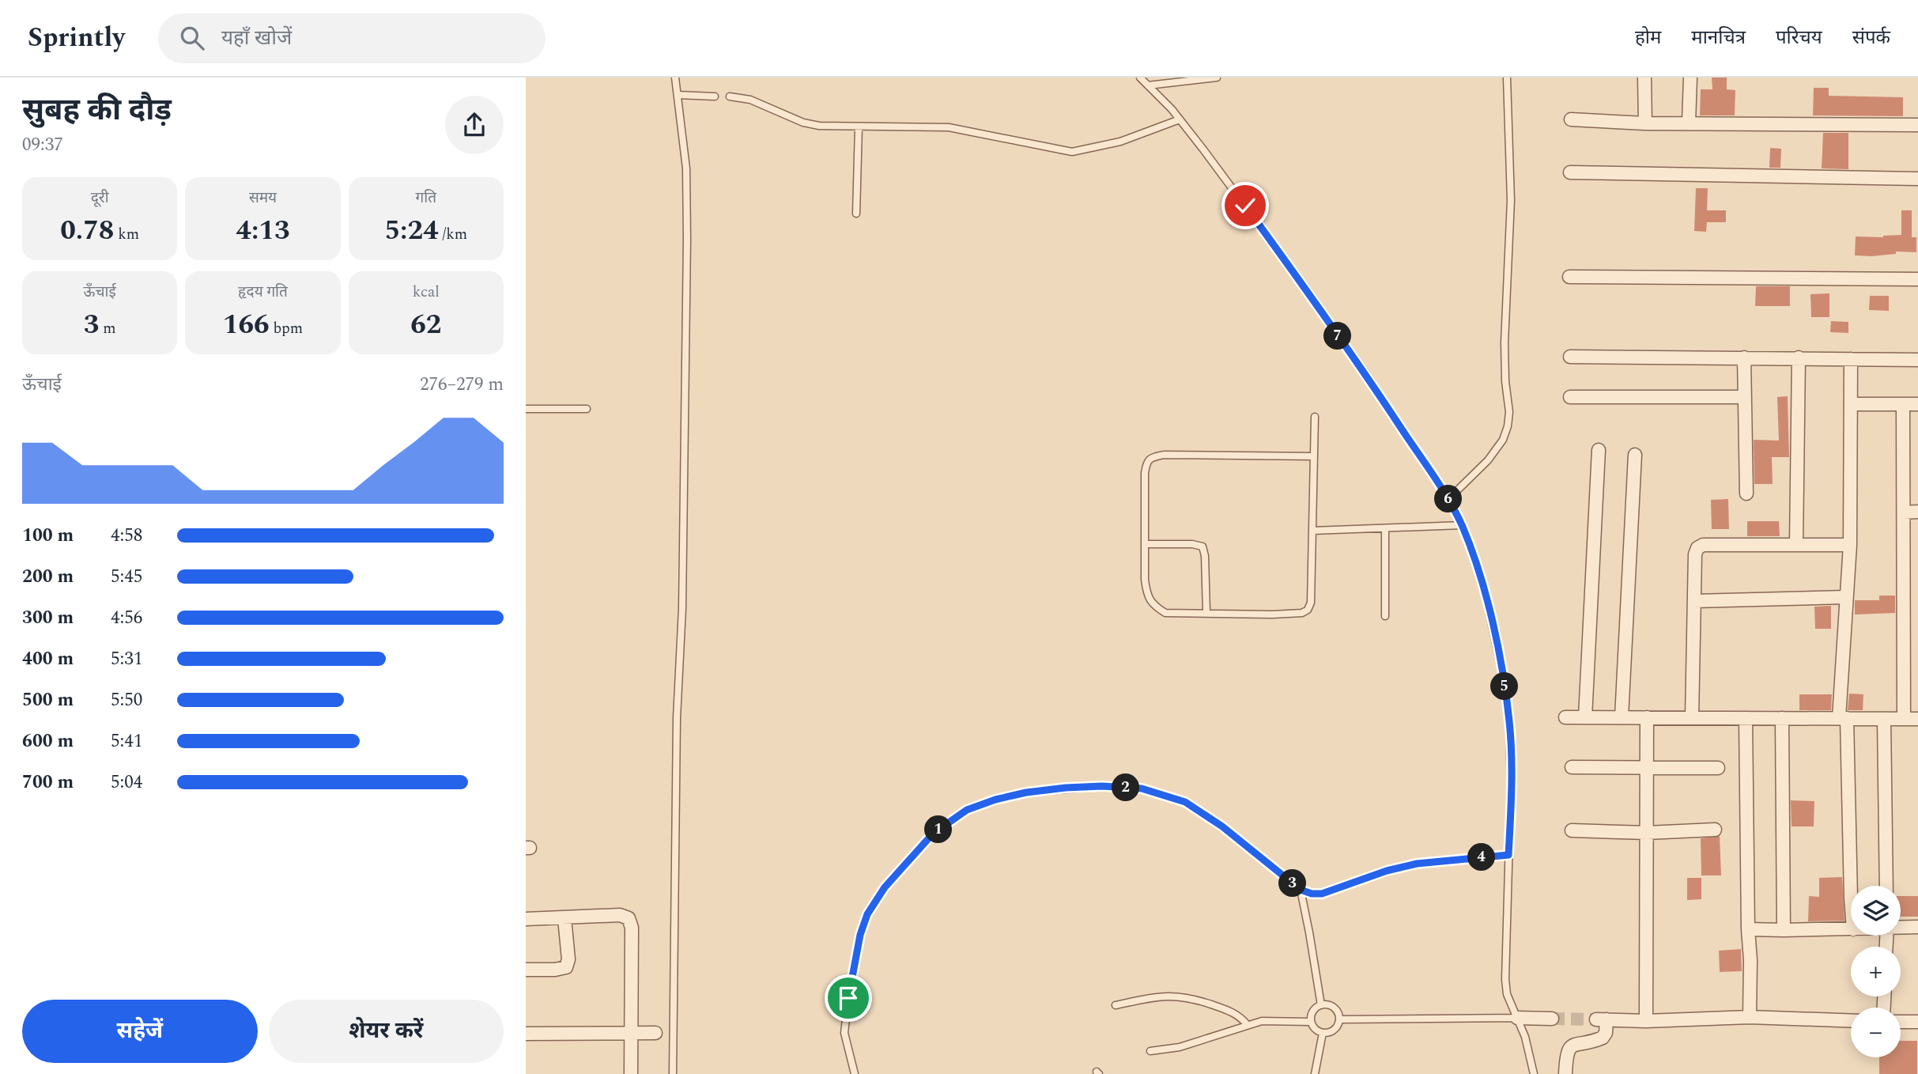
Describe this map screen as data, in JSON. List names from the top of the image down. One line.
{"page":{"header":"Sprintly","search":"यहाँ खोजें","nav":["होम","मानचित्र","परिचय","संपर्क"],"heading":["सुबह की दौड़","09:37"],"stats":[["दूरी","0.78 km"],["समय","4:13"],["गति","5:24 /km"],["ऊँचाई","3 m"],["हृदय गति","166 bpm"],["kcal","62"]],"pins":["7","6","5","2","1","4","3"],"chart":["ऊँचाई","276–279 m"],"list":[{"name":"100 m","note":"4:58"},{"name":"200 m","note":"5:45"},{"name":"300 m","note":"4:56"},{"name":"400 m","note":"5:31"},{"name":"500 m","note":"5:50"},{"name":"600 m","note":"5:41"},{"name":"700 m","note":"5:04"}],"map_buttons":["+","−"],"buttons":["सहेजें","शेयर करें"]}}
